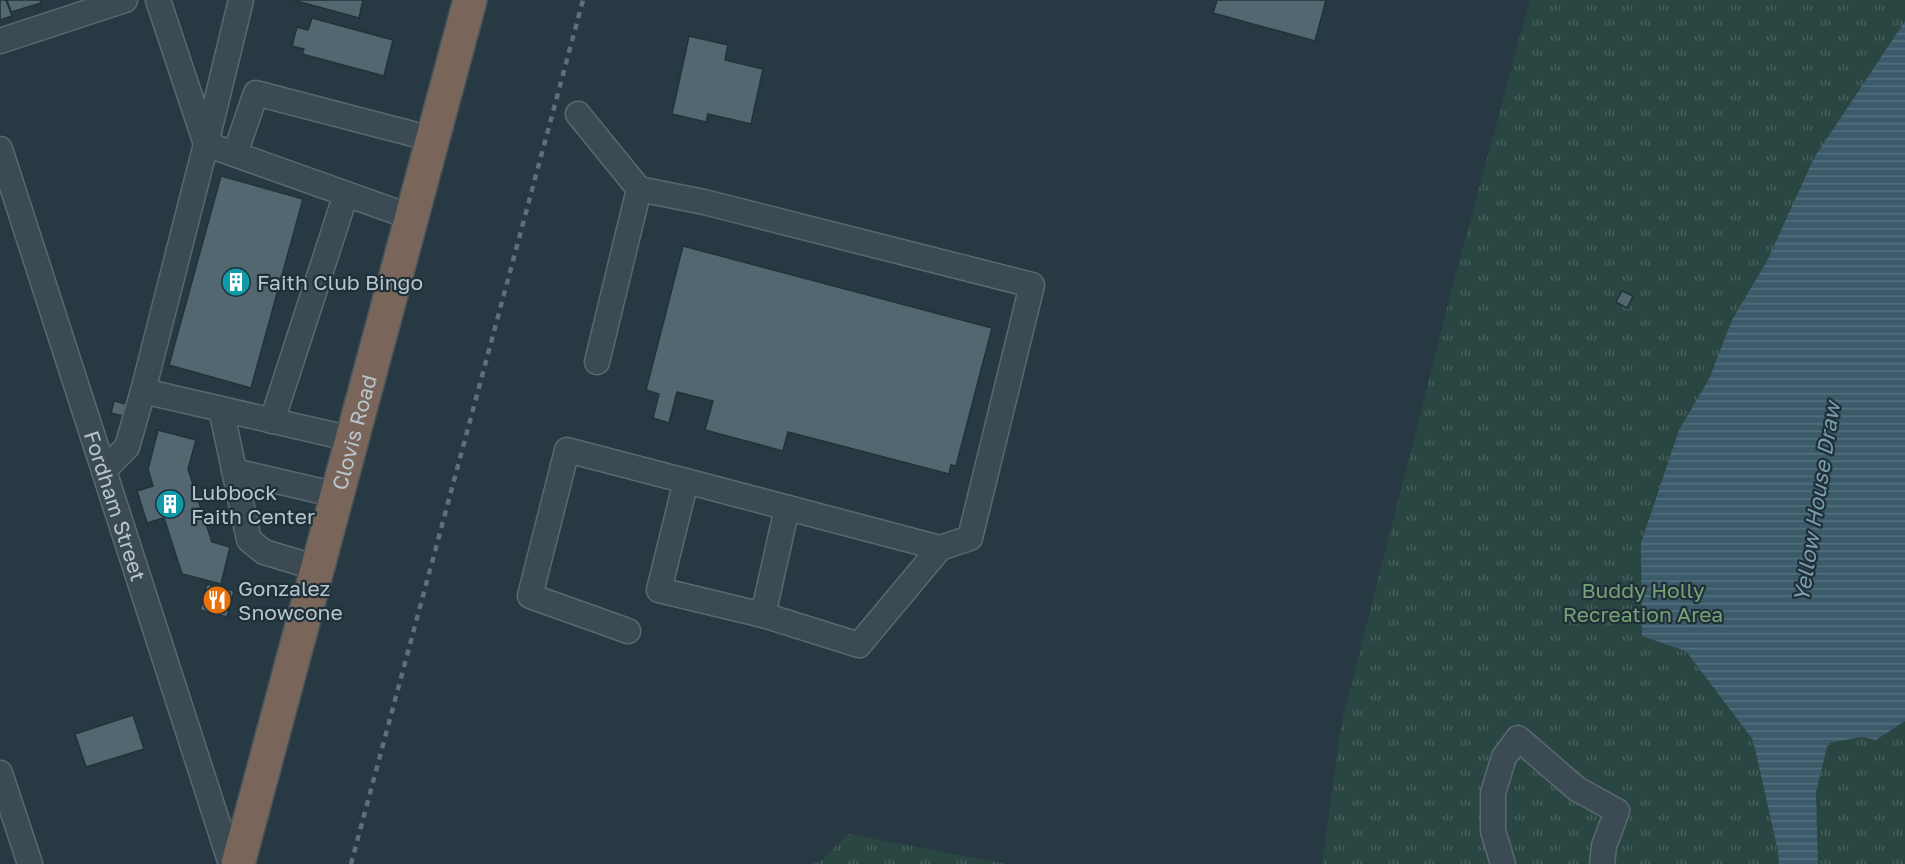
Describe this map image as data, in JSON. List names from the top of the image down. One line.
{"streets":{"highway":["Clovis Road"],"street":["Fordham Street"]},"water":["Yellow House Draw"],"parks":["Buddy Holly Recreation Area"],"places":{"building":["Faith Club Bingo","Lubbock Faith Center"],"restaurant":["Gonzalez Snowcone"]}}
